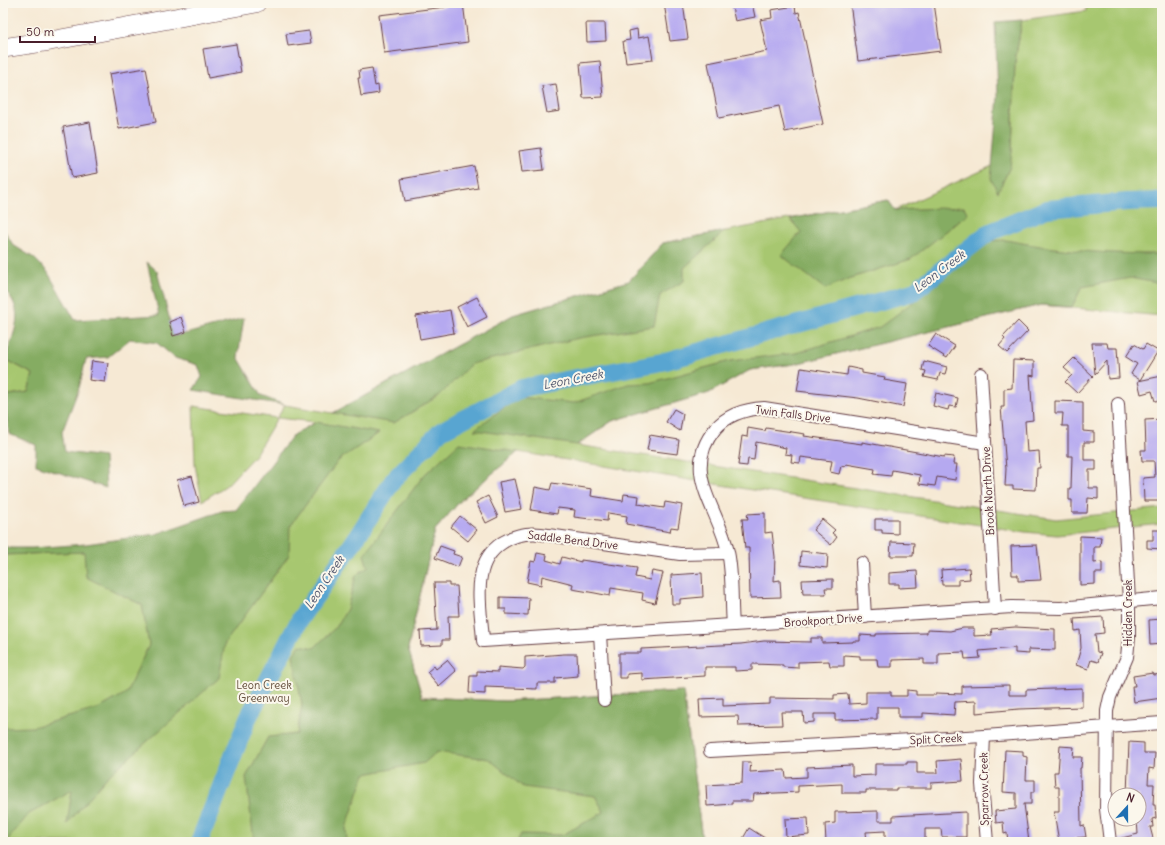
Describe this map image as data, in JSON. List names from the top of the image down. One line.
{"streets":{"street":["Twin Falls Drive","Brook North Drive","Saddle Bend Drive","Hidden Creek","Brookport Drive","Split Creek","Sparrow Creek"]},"crossings":[["Twin Falls Drive","Brook North Drive"],["Twin Falls Drive","Saddle Bend Drive"],["Twin Falls Drive","Brookport Drive"],["Brook North Drive","Brookport Drive"],["Saddle Bend Drive","Brookport Drive"],["Hidden Creek","Brookport Drive"],["Hidden Creek","Split Creek"],["Split Creek","Sparrow Creek"]],"water":["Leon Creek"],"parks":["Leon Creek Greenway"],"scale_bar":"50 m","north":"top"}
